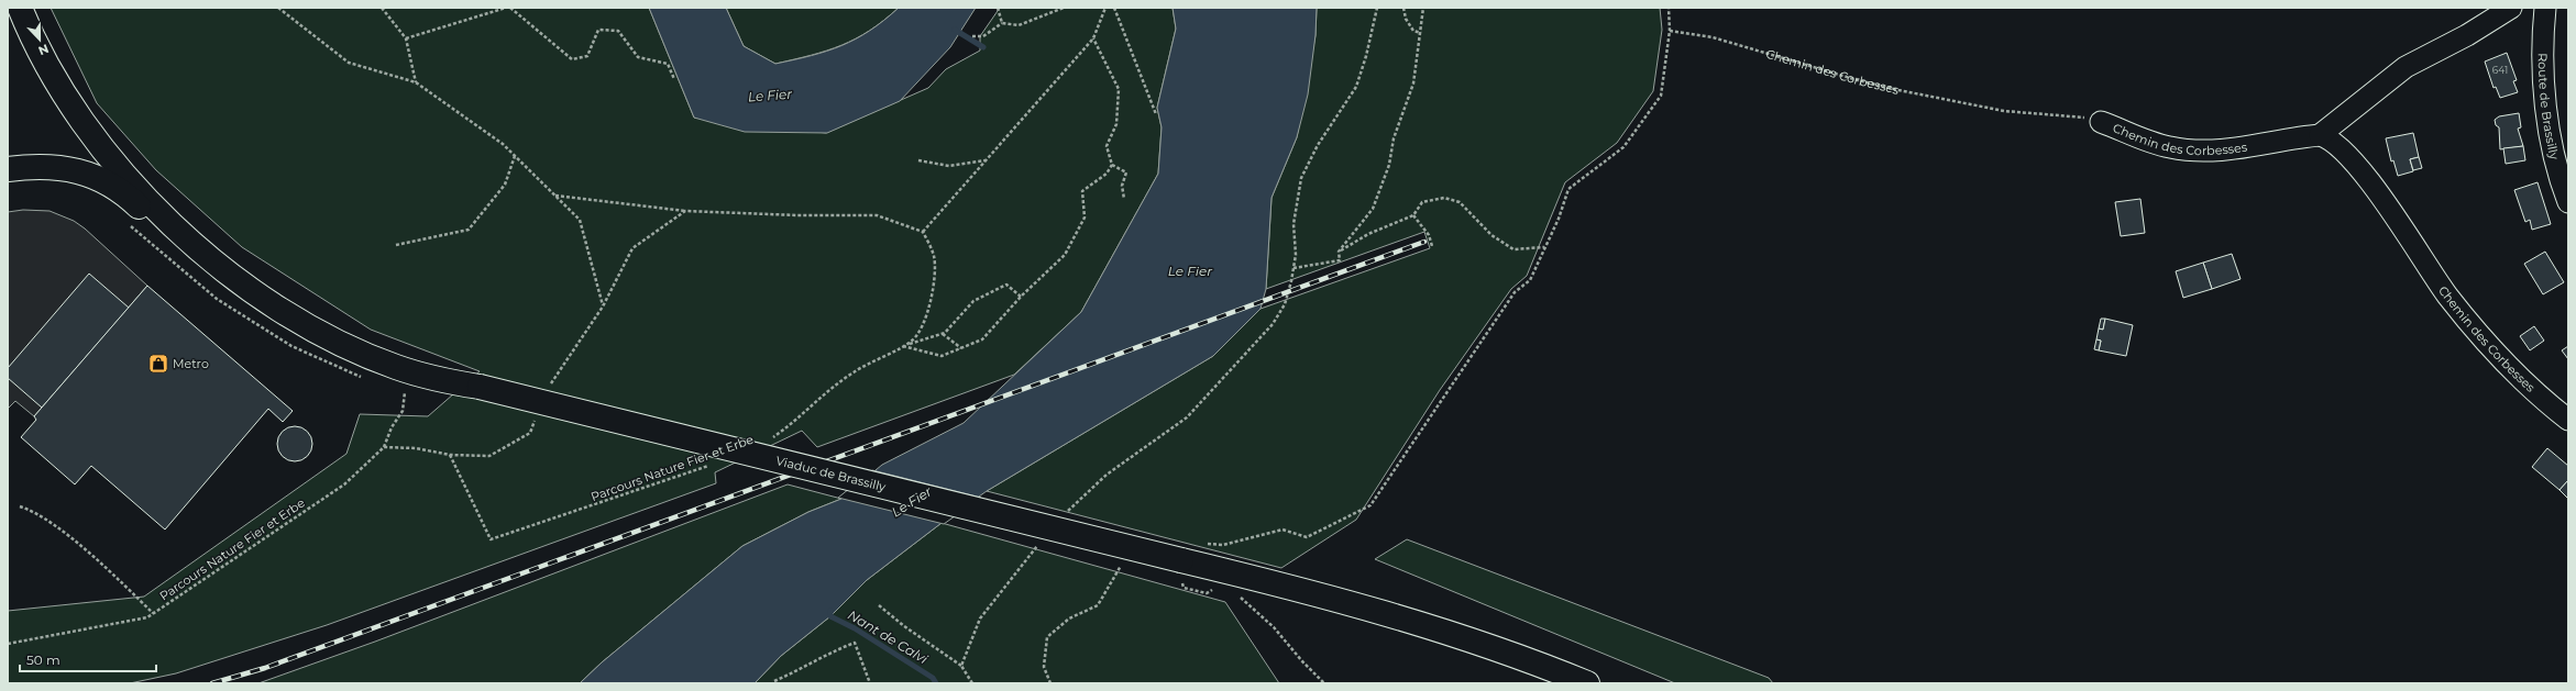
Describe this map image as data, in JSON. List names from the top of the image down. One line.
{"streets":{"highway":["Viaduc de Brassilly"],"street":["Chemin des Corbesses","Route de Brassilly"],"path":["Parcours Nature Fier et Erbe"]},"water":["Le Fier","Nant de Calvi"],"places":{"shop":["Metro"]},"house_numbers":["641"],"scale_bar":"50 m","north":"bottom"}
